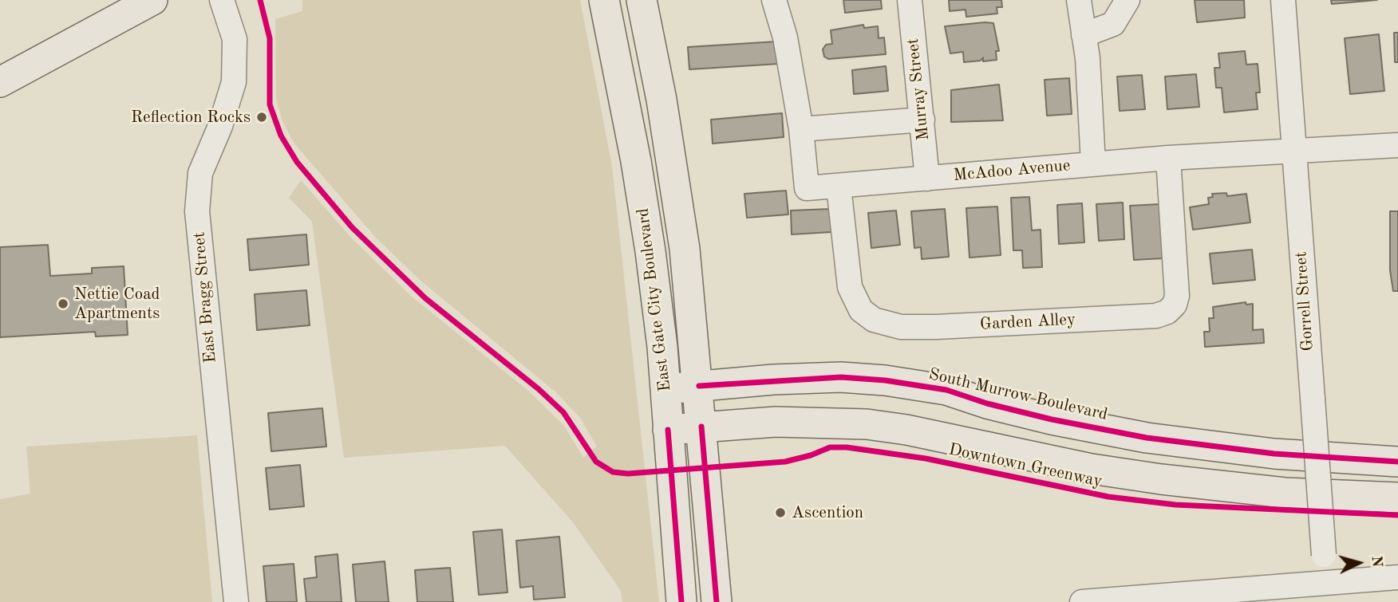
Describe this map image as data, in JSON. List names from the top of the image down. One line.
{"streets":{"main road":["East Gate City Boulevard","South Murrow Boulevard"],"street":["Murray Street","McAdoo Avenue","East Bragg Street","Gorrell Street","Garden Alley"],"cycle path":["Downtown Greenway"]},"crossings":[["Murray Street","McAdoo Avenue"],["McAdoo Avenue","Gorrell Street"],["McAdoo Avenue","Garden Alley"],["East Gate City Boulevard","South Murrow Boulevard"]],"places":["Reflection Rocks","Nettie Coad Apartments","Ascention"],"north":"right"}
